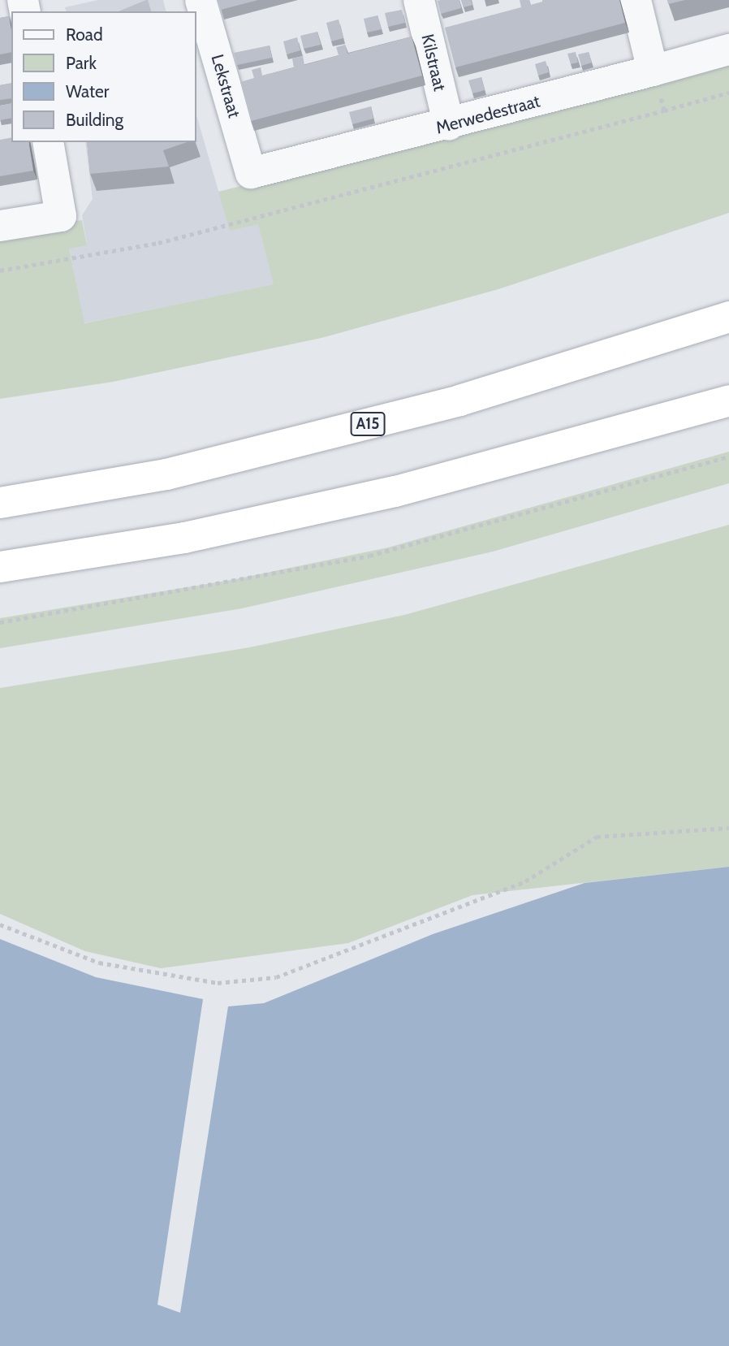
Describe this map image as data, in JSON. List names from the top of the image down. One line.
{"streets":{"highway":["A15"],"street":["Kilstraat","Lekstraat","Merwedestraat"]},"crossings":[["Kilstraat","Merwedestraat"],["Lekstraat","Merwedestraat"]],"legend":["Road","Park","Water","Building"]}
